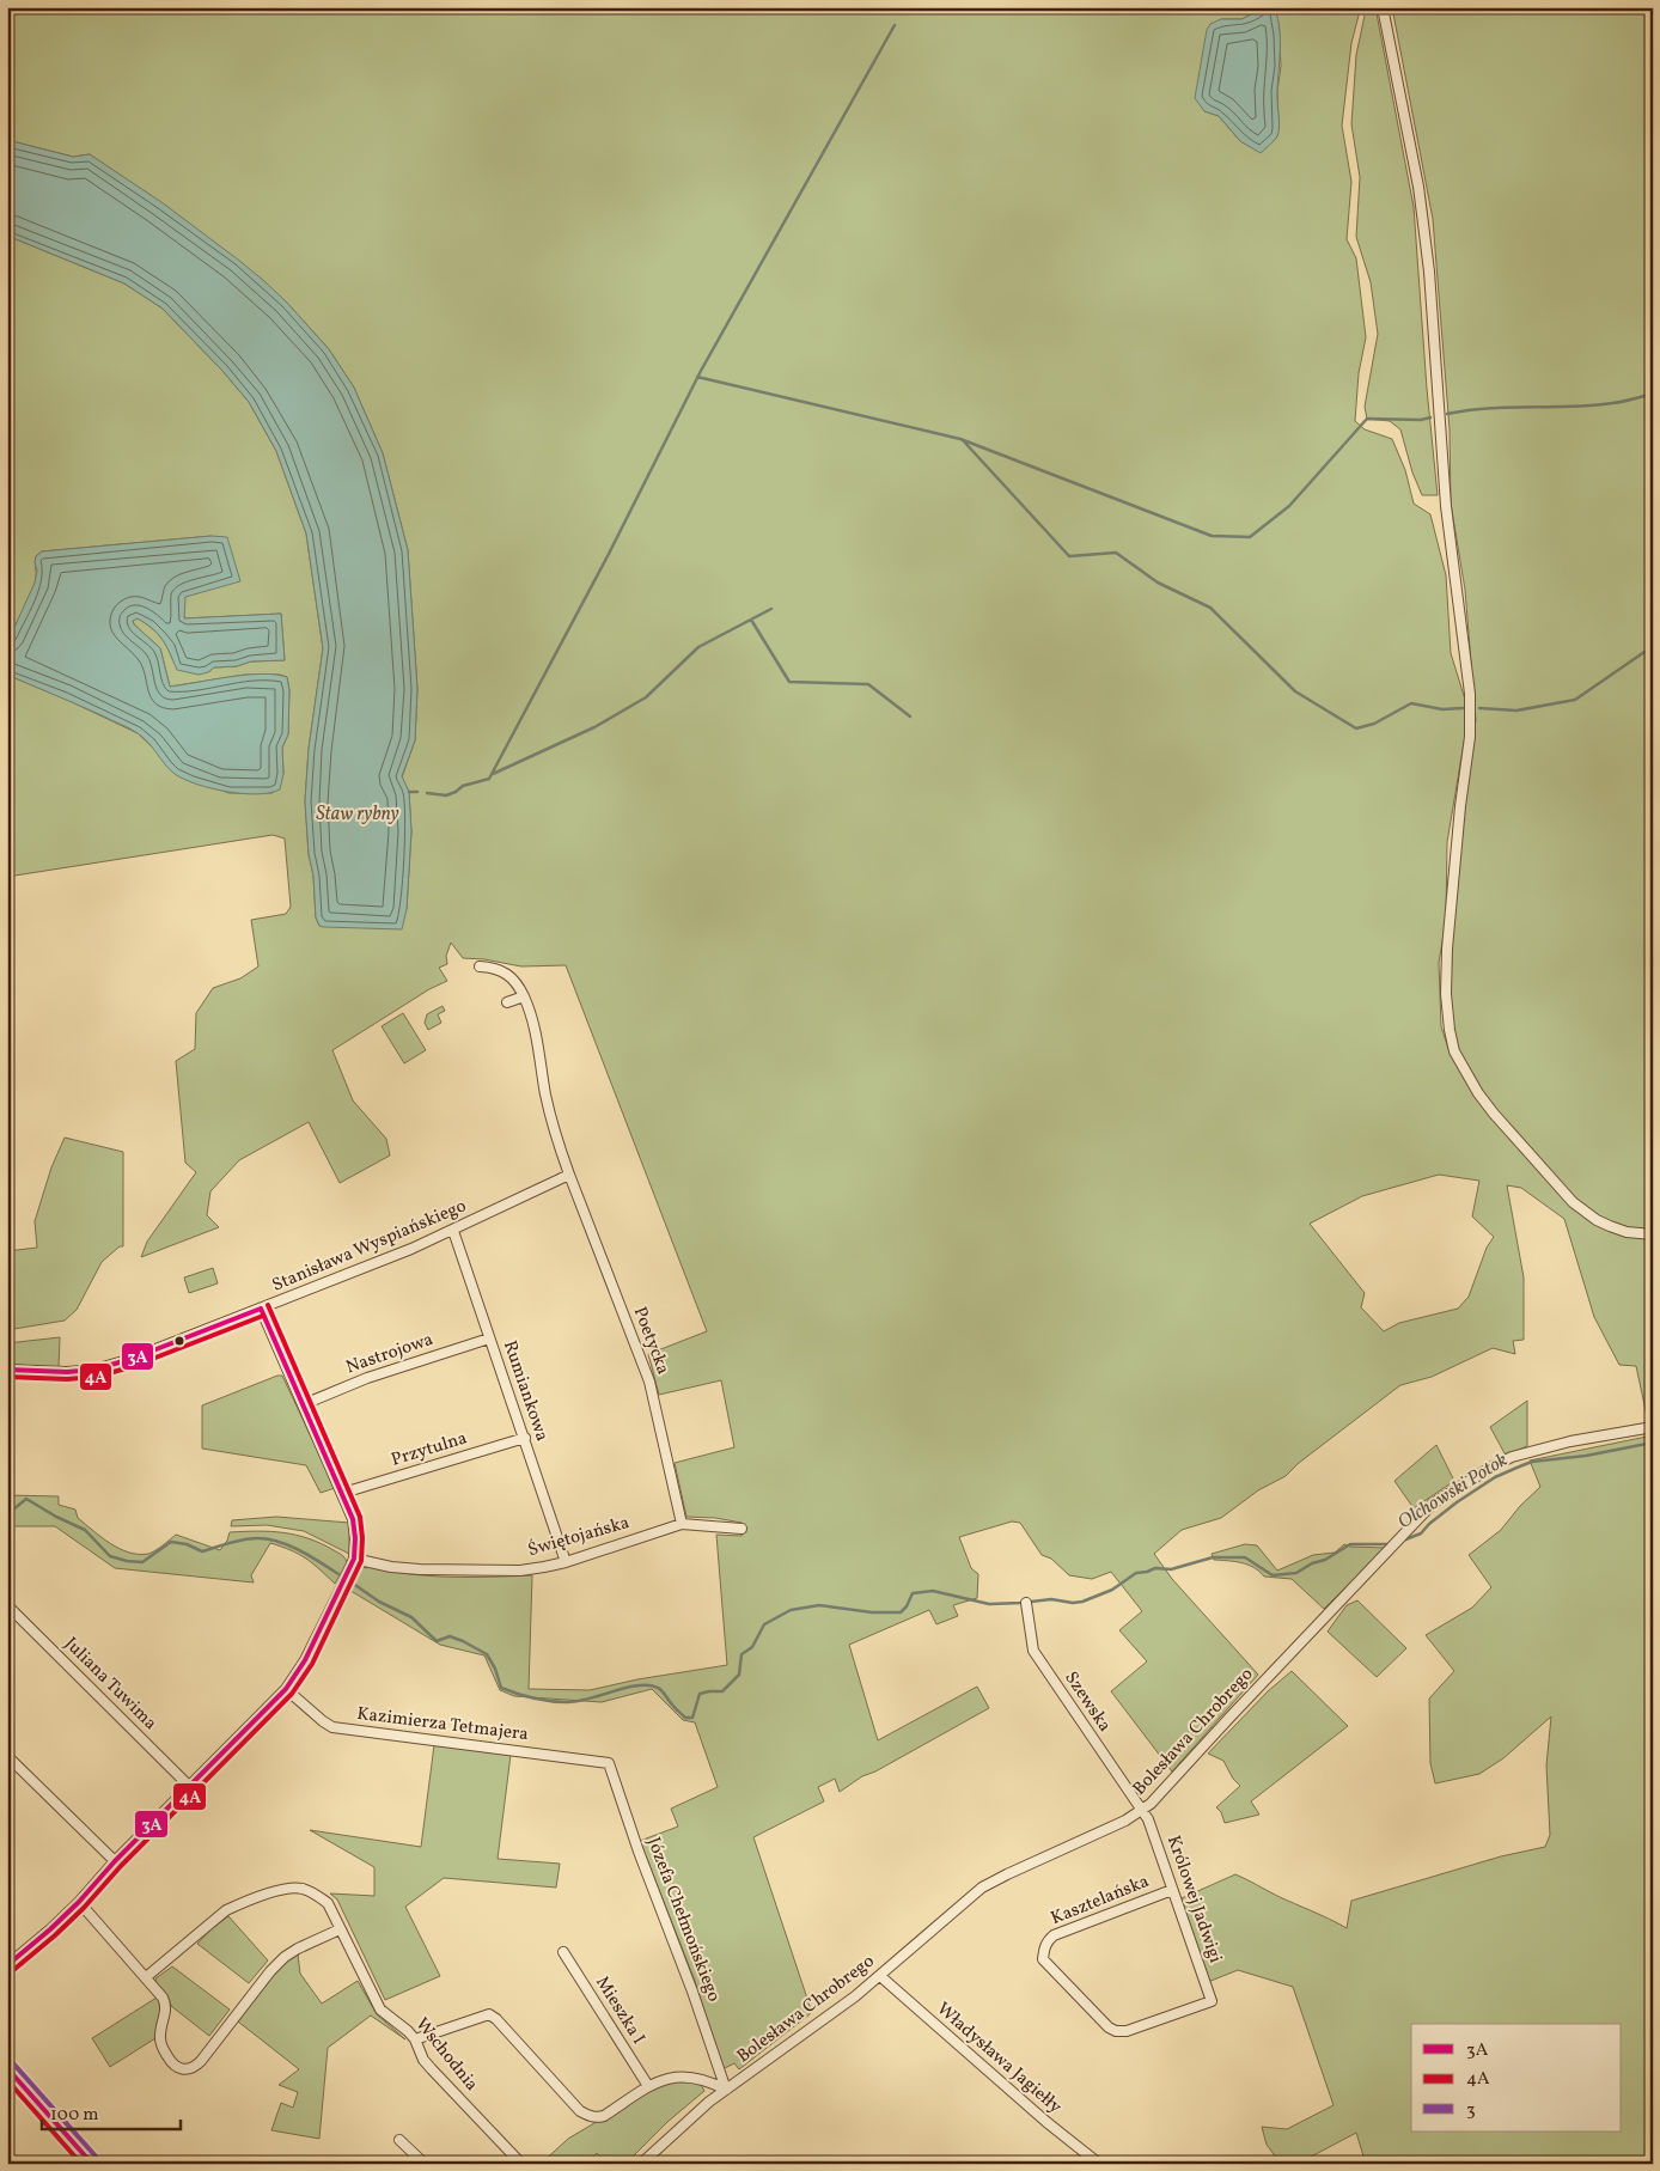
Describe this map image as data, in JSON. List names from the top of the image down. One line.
{"streets":{"street":["Stanisława Wyspiańskiego","Poetycka","Nastrojowa","Rumiankowa","Przytulna","Świętojańska","Juliana Tuwima","Szewska","Kazimierza Tetmajera","Bolesława Chrobrego","Królowej Jadwigi","Kasztelańska","Józefa Chełmońskiego","Mieszka I","Wschodnia","Władysława Jagiełły"]},"crossings":[["Stanisława Wyspiańskiego","Poetycka"],["Stanisława Wyspiańskiego","Nastrojowa"],["Stanisława Wyspiańskiego","Rumiankowa"],["Stanisława Wyspiańskiego","Przytulna"],["Stanisława Wyspiańskiego","Świętojańska"],["Stanisława Wyspiańskiego","Juliana Tuwima"],["Stanisława Wyspiańskiego","Kazimierza Tetmajera"],["Poetycka","Świętojańska"],["Nastrojowa","Rumiankowa"],["Rumiankowa","Przytulna"],["Rumiankowa","Świętojańska"],["Szewska","Bolesława Chrobrego"],["Szewska","Królowej Jadwigi"],["Kazimierza Tetmajera","Józefa Chełmońskiego"],["Bolesława Chrobrego","Królowej Jadwigi"],["Bolesława Chrobrego","Józefa Chełmońskiego"],["Bolesława Chrobrego","Władysława Jagiełły"],["Królowej Jadwigi","Kasztelańska"]],"water":["Staw rybny","Olchowski Potok"],"lines":["transit line 4A","transit line 3A","transit line 3"],"legend":["3A","4A","3"],"scale_bar":"100 m"}
